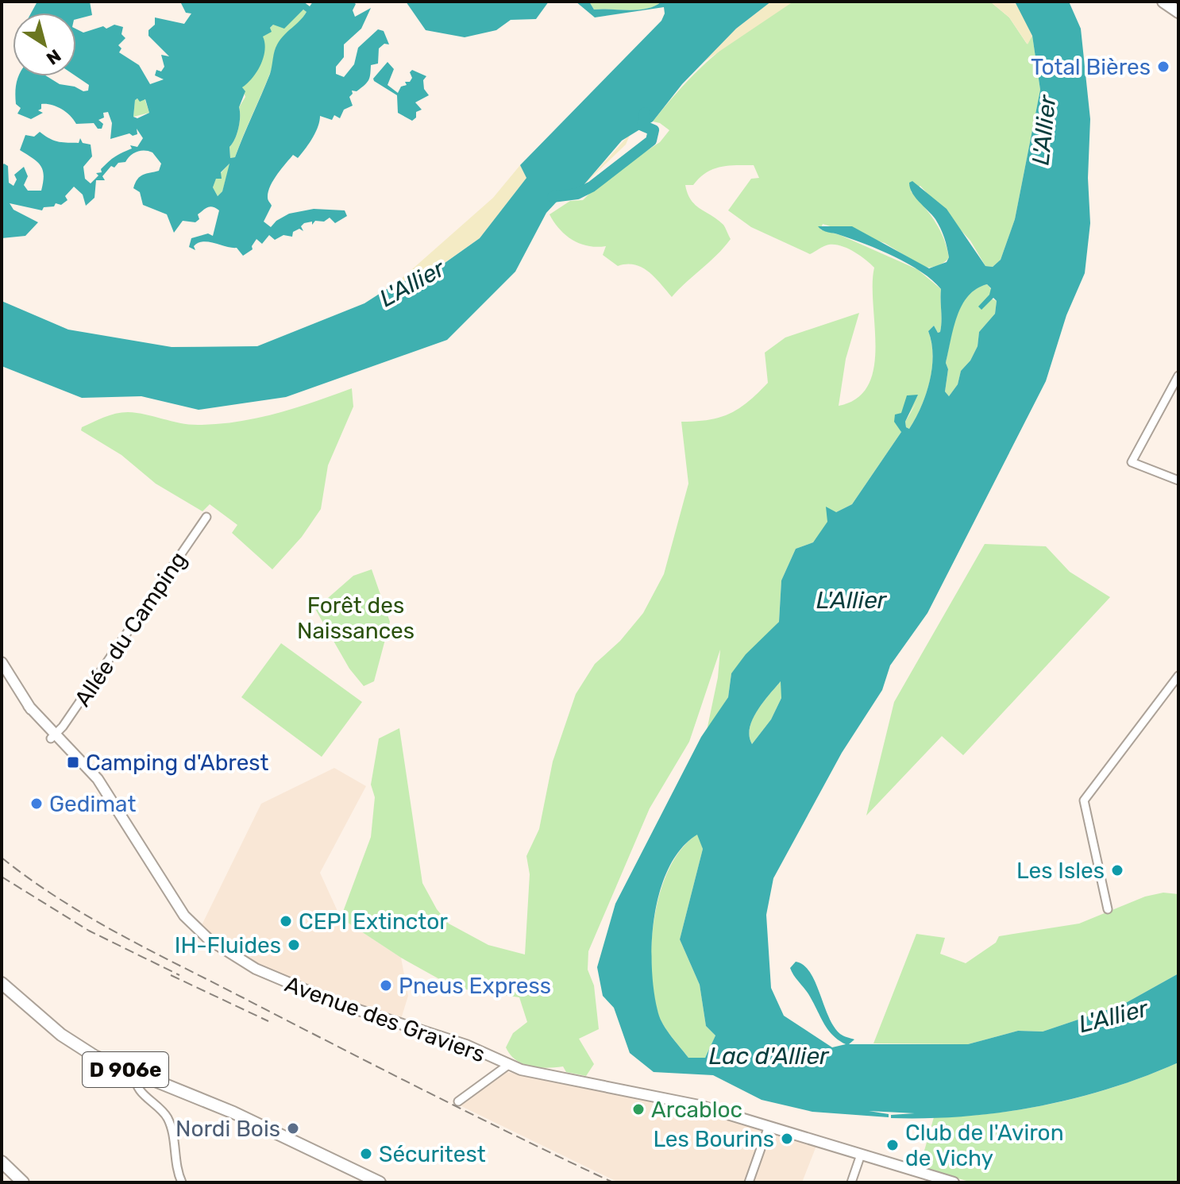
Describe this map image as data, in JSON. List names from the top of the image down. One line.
{"streets":{"main road":["D 906e"],"street":["Allée du Camping","Avenue des Graviers"]},"crossings":[["Allée du Camping","Avenue des Graviers"]],"water":["L'Allier","Lac d'Allier"],"parks":["Forêt des Naissances"],"places":{"other":["Total Bières","Gedimat","Les Isles","CEPI Extinctor","IH-Fluides","Pneus Express","Arcabloc","Nordi Bois","Les Bourins","Club de l'Aviron de Vichy","Sécuritest"],"transit":["Camping d'Abrest"]},"north":"bottom right"}
